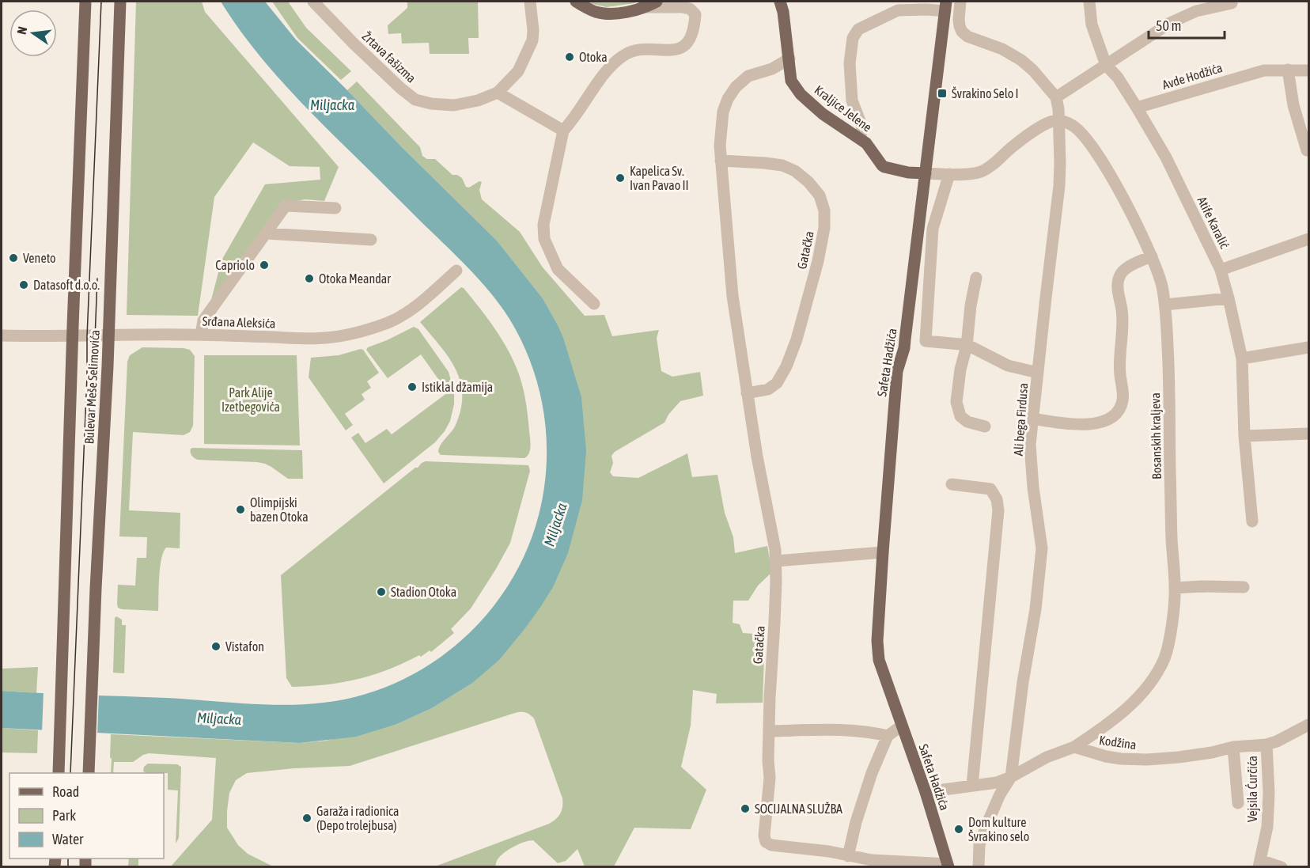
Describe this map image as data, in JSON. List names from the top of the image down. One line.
{"streets":{"main road":["Kraljice Jelene","Safeta Hadžića","Bulevar Meše Selimovića"],"street":["Žrtava fašizma","Avde Hodžića","Atife Karalić","Gatačka","Srđana Aleksića","Ali bega Firdusa","Bosanskih kraljeva","Kodžina","Vejsila Ćurčića"]},"crossings":[["Avde Hodžića","Atife Karalić"],["Kraljice Jelene","Gatačka"],["Kraljice Jelene","Safeta Hadžića"],["Gatačka","Safeta Hadžića"],["Srđana Aleksića","Bulevar Meše Selimovića"],["Ali bega Firdusa","Bosanskih kraljeva"],["Bosanskih kraljeva","Kodžina"],["Kodžina","Vejsila Ćurčića"]],"water":["Miljacka"],"parks":["Park Alije Izetbegovića"],"places":{"other":["Otoka","Kapelica Sv. Ivan Pavao II","Veneto","Capriolo","Otoka Meandar","Datasoft d.o.o.","Istiklal džamija","Olimpijski bazen Otoka","Stadion Otoka","Vistafon","SOCIJALNA SLUŽBA","Garaža i radionica (Depo trolejbusa)","Dom kulture Švrakino selo"],"transit":["Švrakino Selo I"]},"legend":["Road","Park","Water"],"scale_bar":"50 m","north":"left"}
